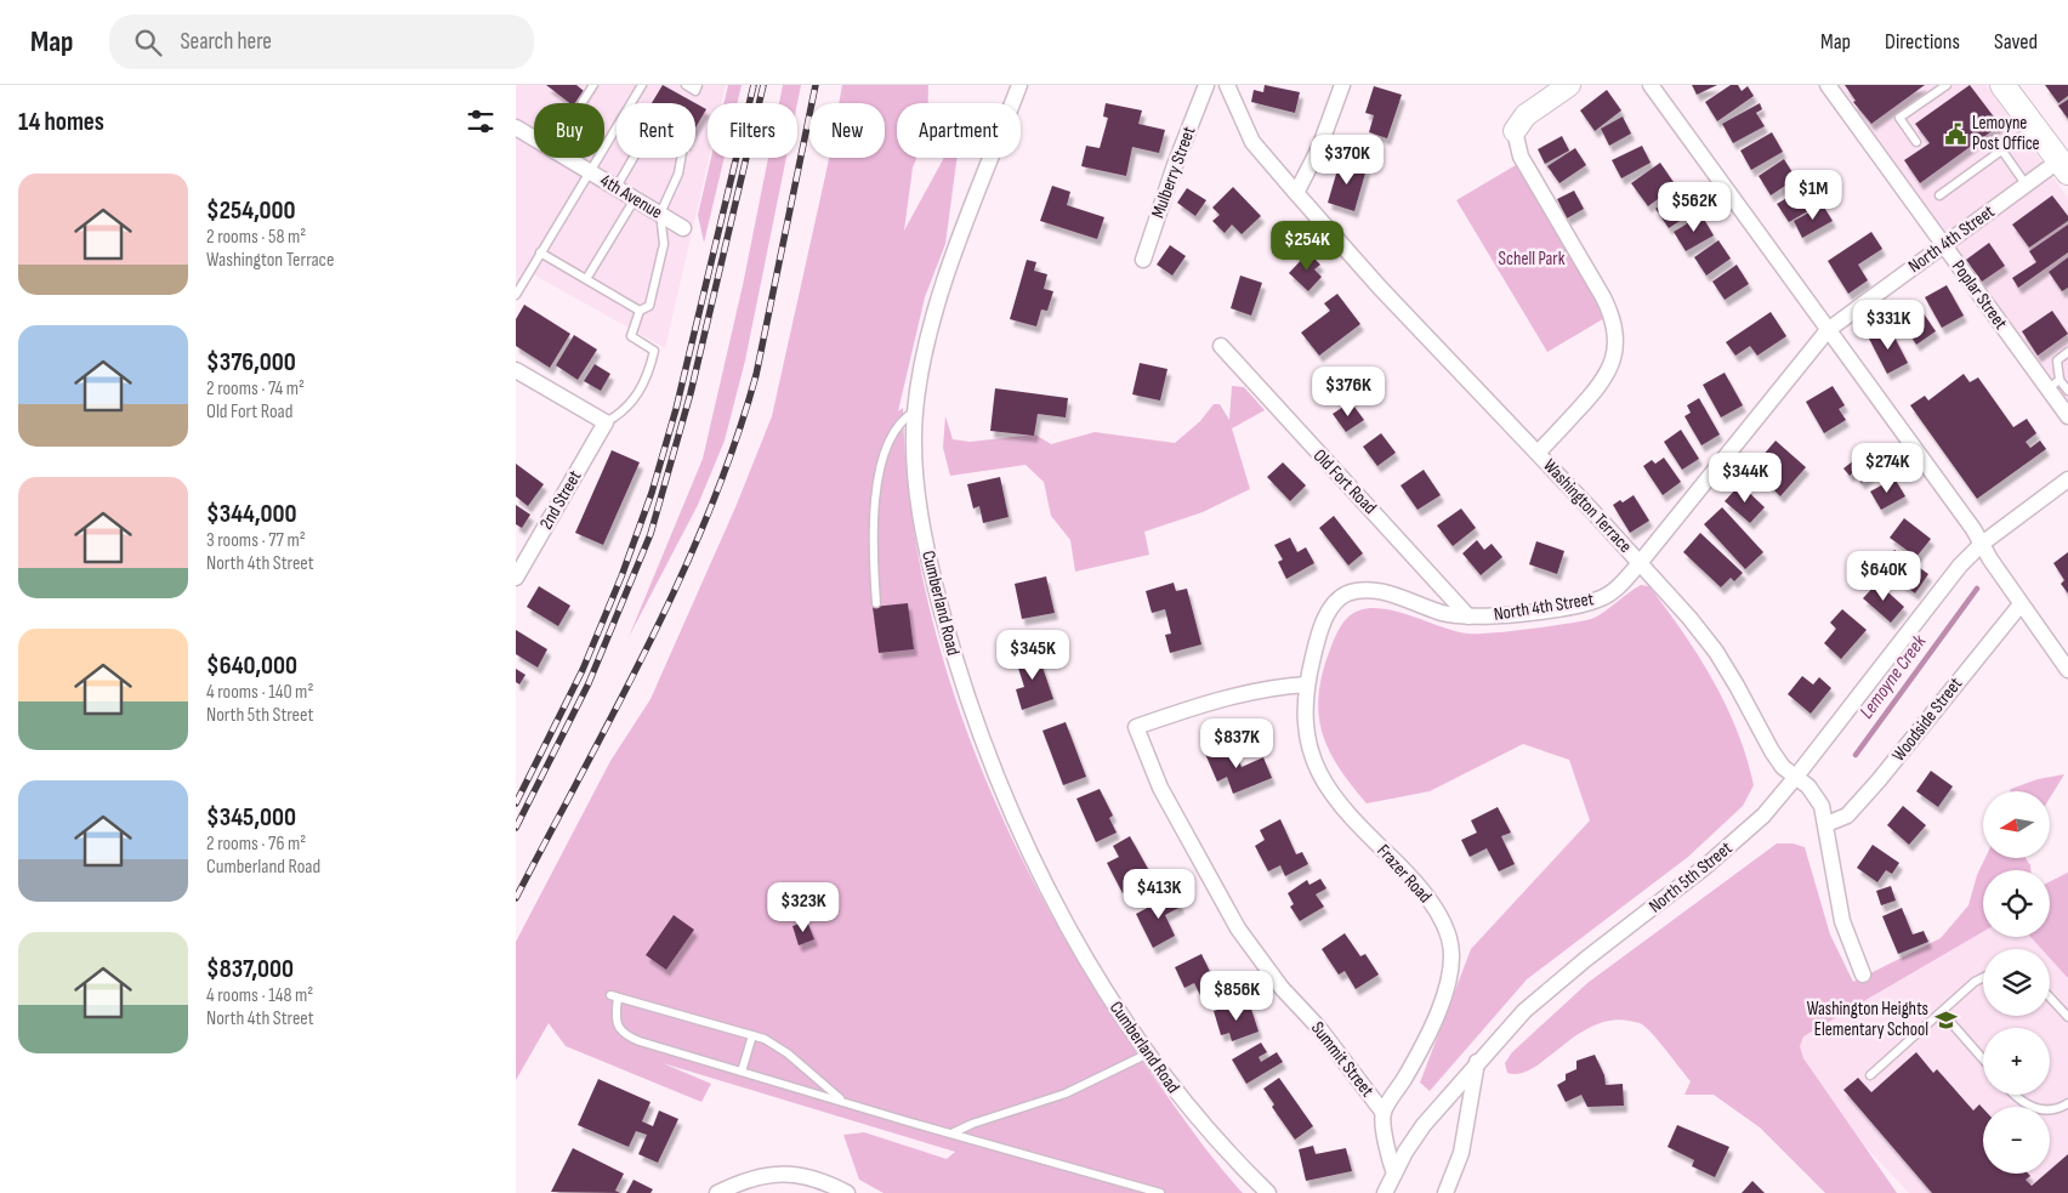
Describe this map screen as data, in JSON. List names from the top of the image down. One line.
{"streets":{"street":["Mulberry Street","4th Avenue","North 4th Street","Poplar Street","Old Fort Road","2nd Street","Washington Terrace","Cumberland Road","Woodside Street","Frazer Road","North 5th Street","Summit Street"]},"crossings":[["North 4th Street","Poplar Street"],["North 4th Street","Old Fort Road"],["North 4th Street","Washington Terrace"],["North 4th Street","Frazer Road"],["North 4th Street","Summit Street"],["Washington Terrace","Woodside Street"],["Washington Terrace","North 5th Street"],["Frazer Road","Summit Street"]],"water":["Lemoyne Creek"],"parks":["Schell Park"],"places":{"public building":["Lemoyne Post Office"],"school or university":["Washington Heights Elementary School"]},"north":"left","page":{"header":"Map","search":"Search here","nav":["Map","Directions","Saved"],"heading":"14 homes","chip":["Buy","Rent","Filters","New","Apartment"],"price":["$370K","$1M","$562K","$254K","$331K","$376K","$274K","$344K","$640K","$345K","$837K","$413K","$323K","$856K"],"list":[{"name":"$254,000","note":"2 rooms · 58 m² · Washington Terrace"},{"name":"$376,000","note":"2 rooms · 74 m² · Old Fort Road"},{"name":"$344,000","note":"3 rooms · 77 m² · North 4th Street"},{"name":"$640,000","note":"4 rooms · 140 m² · North 5th Street"},{"name":"$345,000","note":"2 rooms · 76 m² · Cumberland Road"},{"name":"$837,000","note":"4 rooms · 148 m² · North 4th Street"}],"map_buttons":["+","−"]}}
